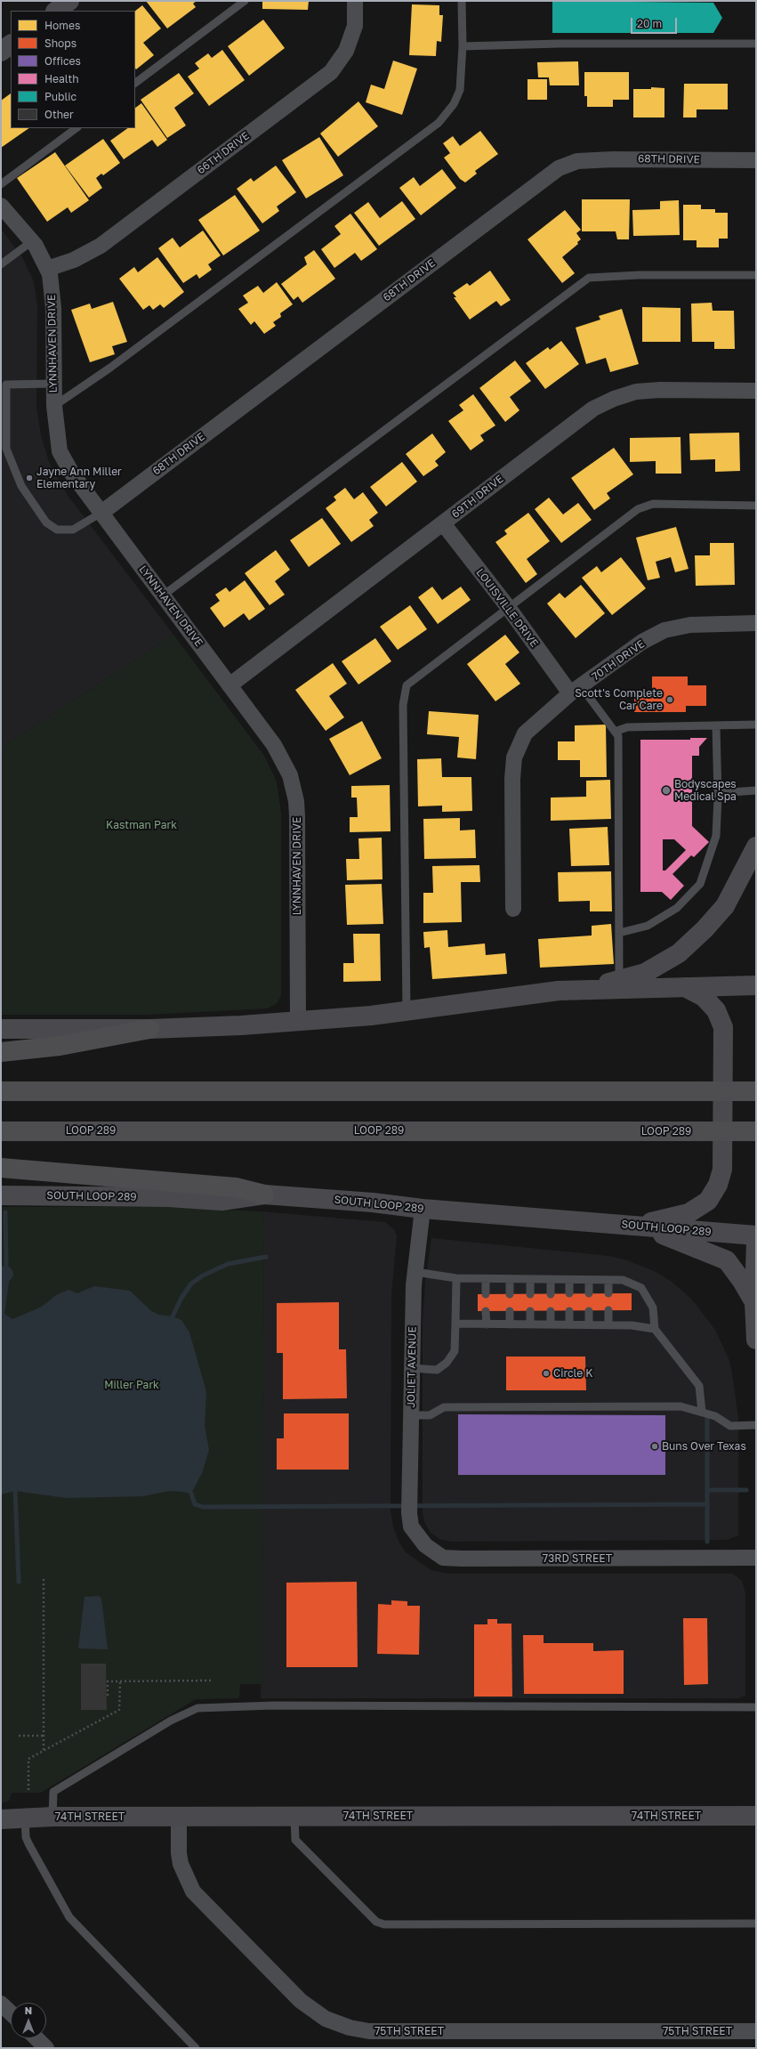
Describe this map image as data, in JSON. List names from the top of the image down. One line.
{"streets":{"highway":["LOOP 289"],"main road":["SOUTH LOOP 289","74TH STREET"],"street":["66TH DRIVE","68TH DRIVE","LYNNHAVEN DRIVE","69TH DRIVE","LOUISVILLE DRIVE","70TH DRIVE","JOLIET AVENUE","73RD STREET","75TH STREET"]},"crossings":[["66TH DRIVE","LYNNHAVEN DRIVE"],["68TH DRIVE","LYNNHAVEN DRIVE"],["LYNNHAVEN DRIVE","69TH DRIVE"],["69TH DRIVE","LOUISVILLE DRIVE"],["LOUISVILLE DRIVE","70TH DRIVE"],["SOUTH LOOP 289","JOLIET AVENUE"],["JOLIET AVENUE","73RD STREET"],["74TH STREET","75TH STREET"]],"parks":["Kastman Park","Miller Park"],"places":["Jayne Ann Miller Elementary","Scott's Complete Car Care","Bodyscapes Medical Spa","Circle K","Buns Over Texas"],"legend":["Homes","Shops","Offices","Health","Public","Other"],"scale_bar":"20 m","north":"top"}
